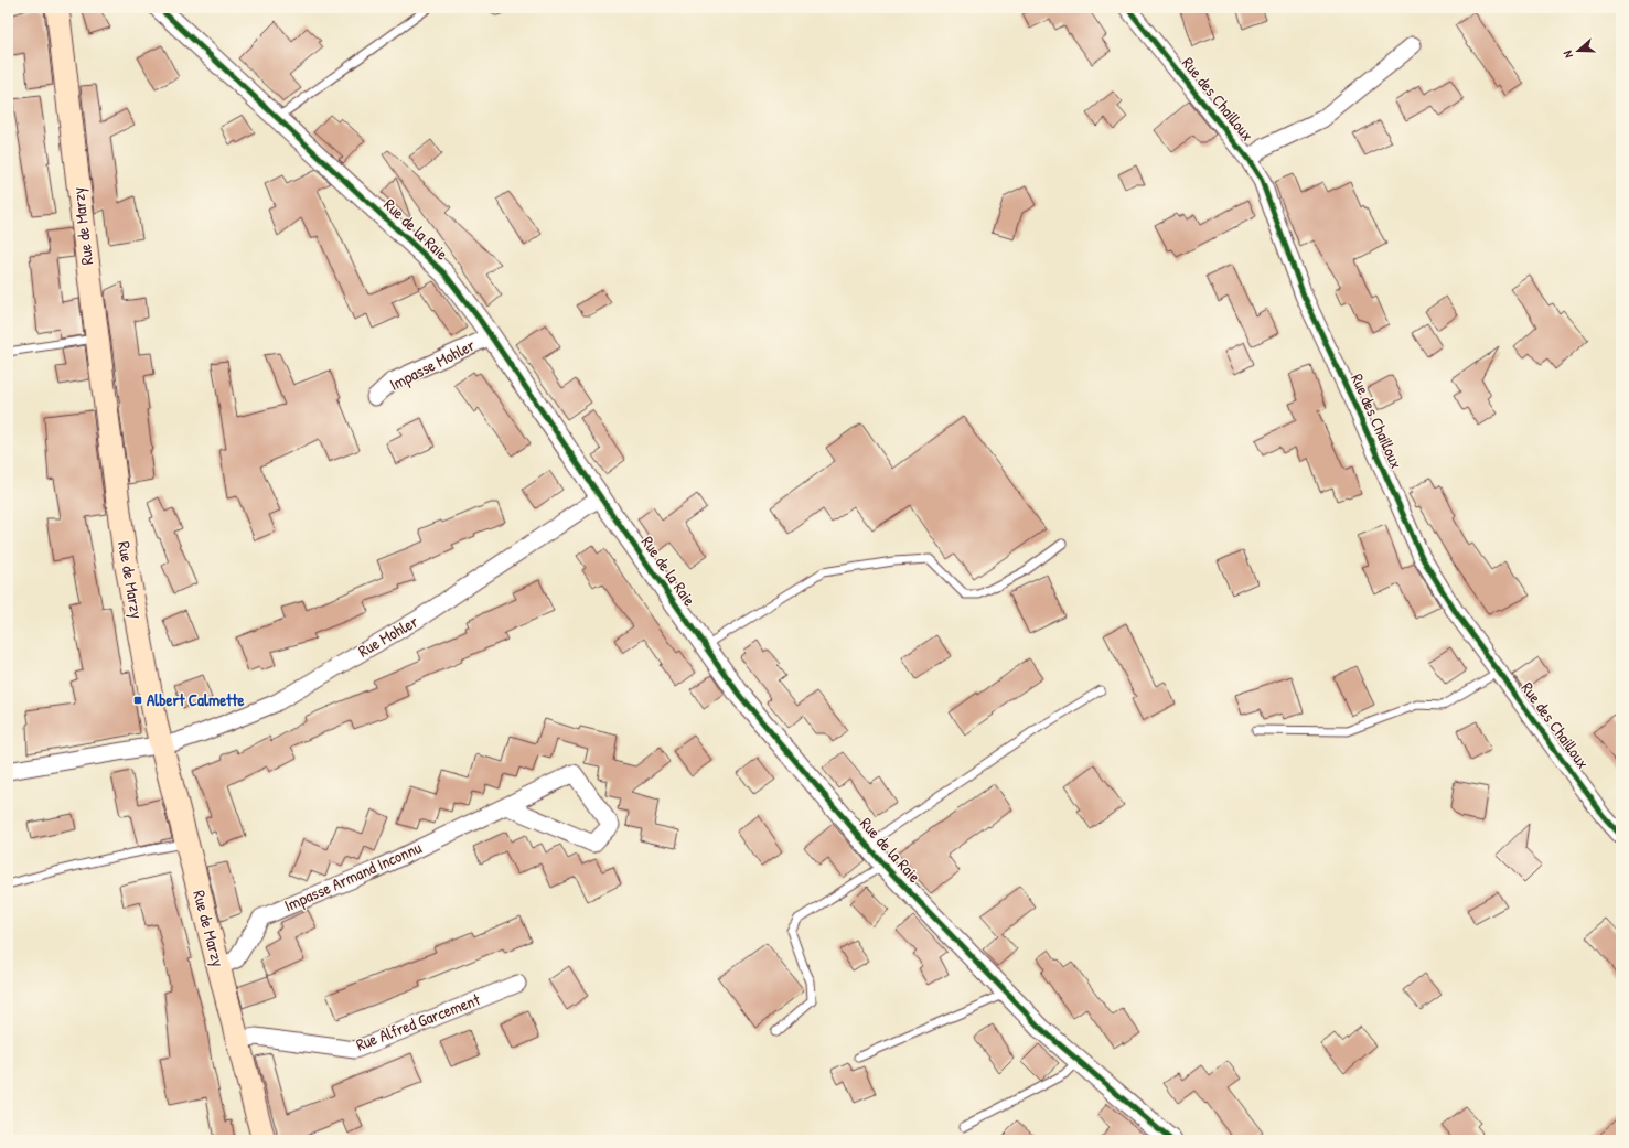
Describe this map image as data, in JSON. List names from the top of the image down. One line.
{"streets":{"main road":["Rue de Marzy"],"street":["Rue des Chailloux","Rue de la Raie","Impasse Mohler","Rue Mohler","Impasse Armand Inconnu","Rue Alfred Garcement"]},"crossings":[["Rue de Marzy","Rue Mohler"],["Rue de Marzy","Impasse Armand Inconnu"],["Rue de Marzy","Rue Alfred Garcement"],["Rue de la Raie","Impasse Mohler"],["Rue de la Raie","Rue Mohler"]],"places":{"transit":["Albert Calmette"]},"north":"left"}
